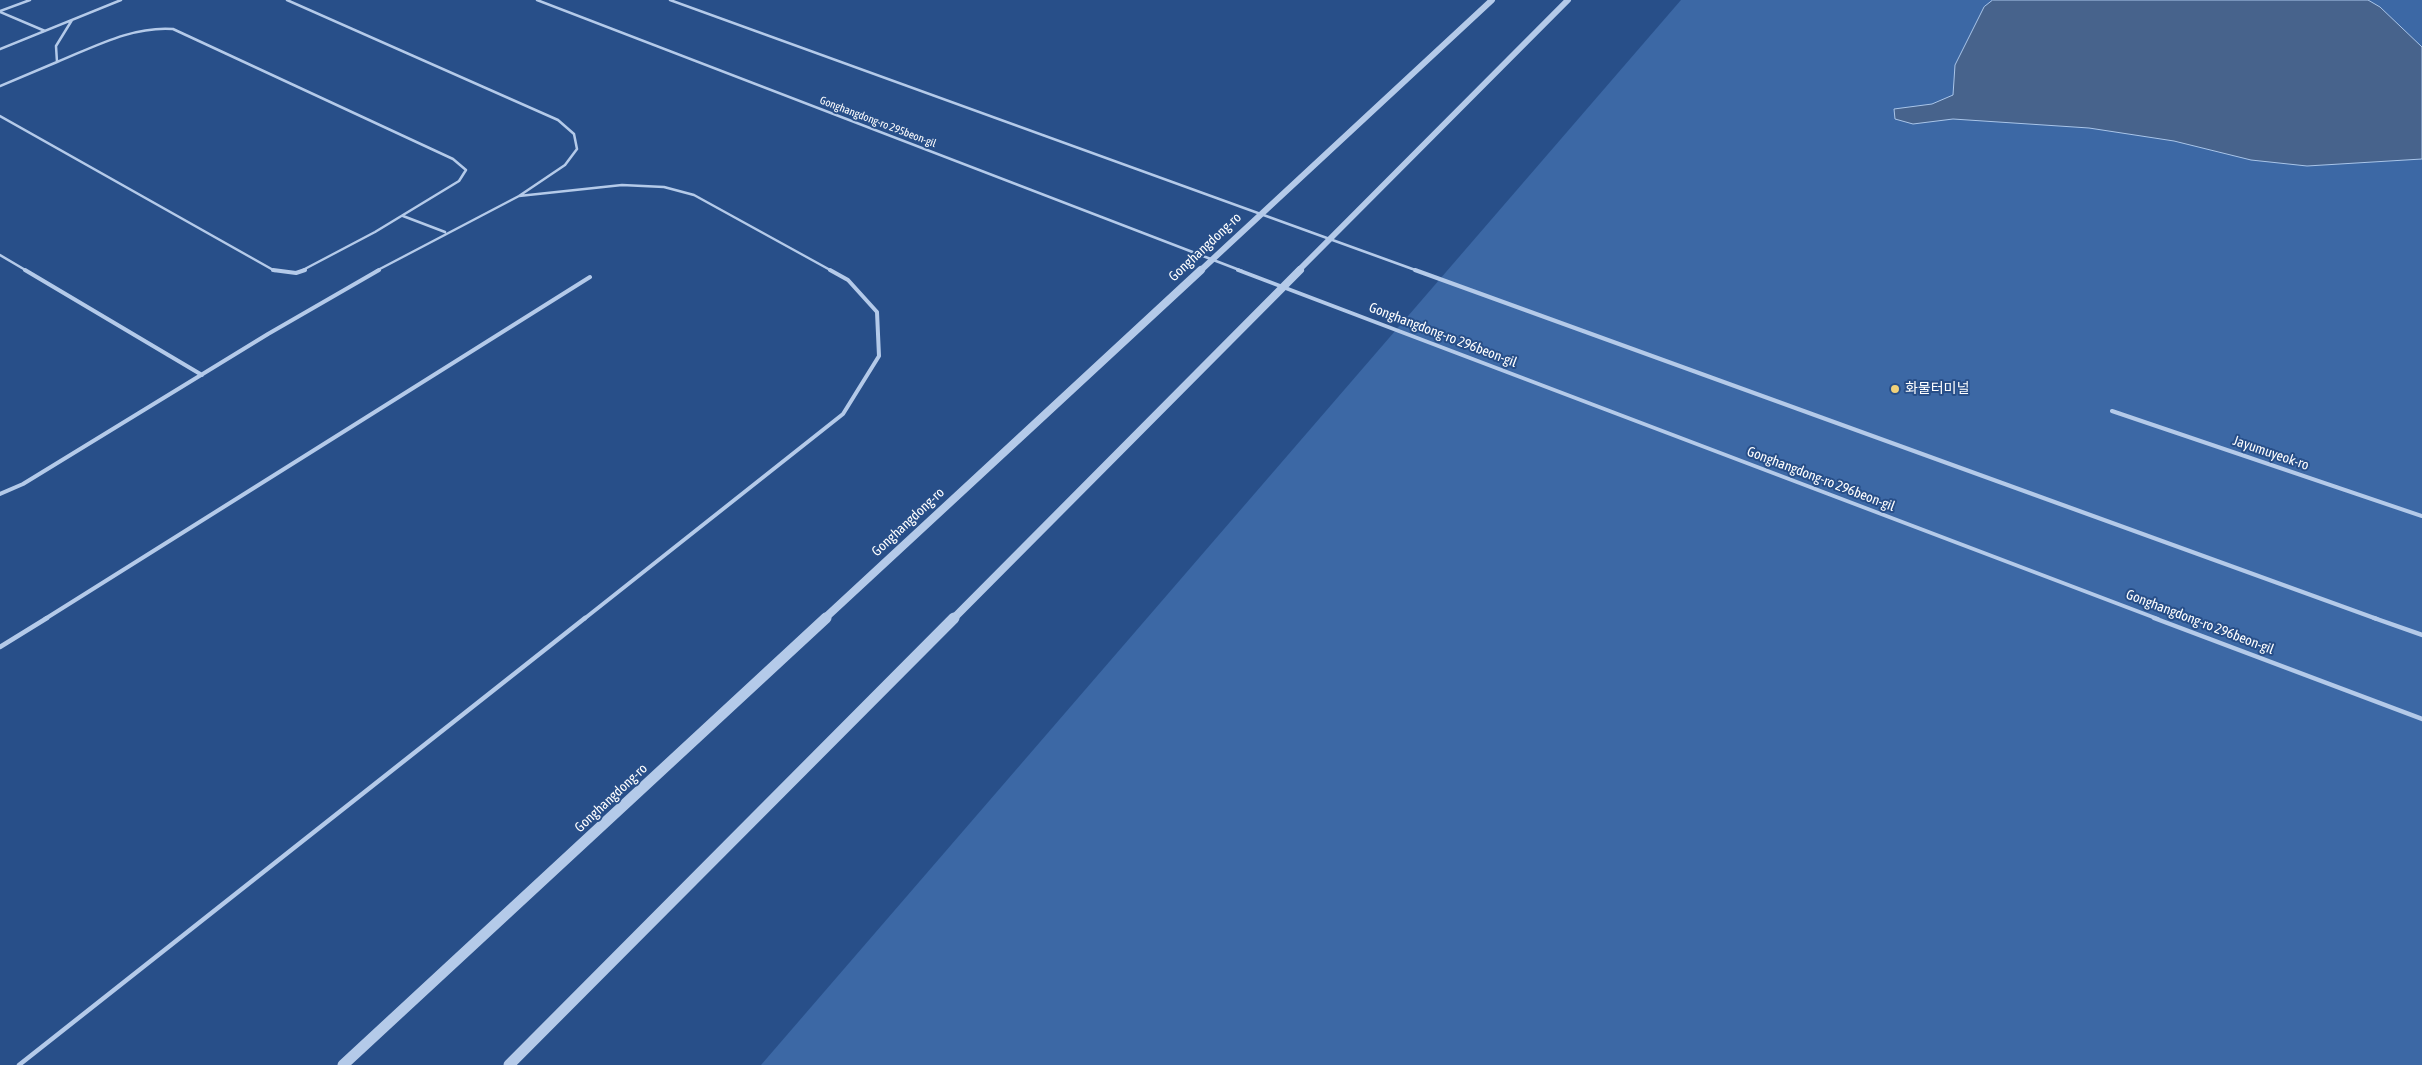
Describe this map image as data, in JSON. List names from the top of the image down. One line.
{"streets":{"street":["Gonghangdong-ro"],"lane":["Gonghangdong-ro 295beon-gil","Gonghangdong-ro 296beon-gil","Jayumuyeok-ro"]},"crossings":[["Gonghangdong-ro 295beon-gil","Gonghangdong-ro"],["Gonghangdong-ro 295beon-gil","Gonghangdong-ro 296beon-gil"],["Gonghangdong-ro","Gonghangdong-ro 296beon-gil"]],"places":["화물터미널"]}
